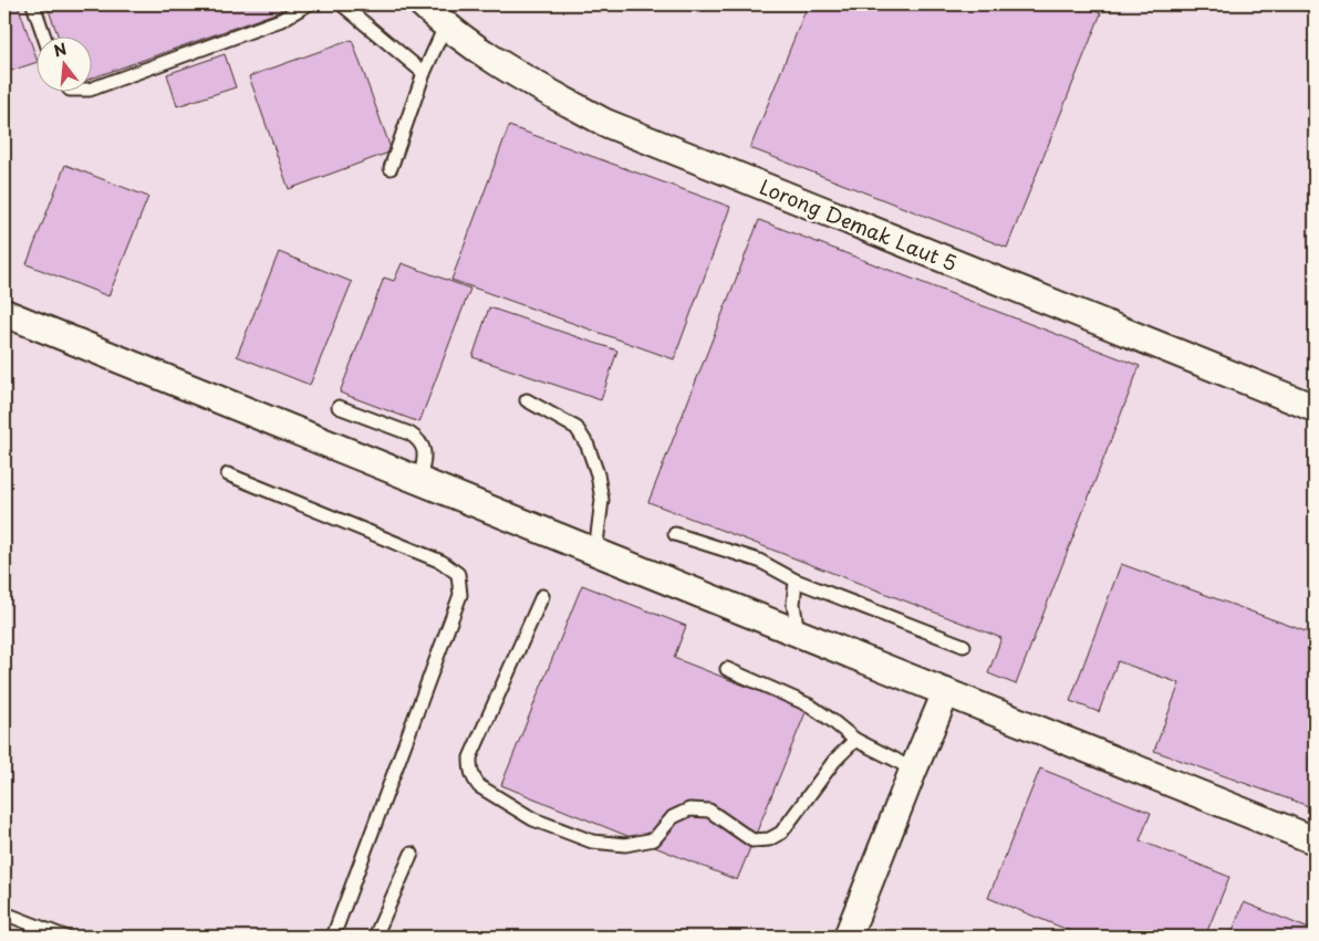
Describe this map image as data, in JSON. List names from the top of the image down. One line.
{"streets":{"street":["Lorong Demak Laut 5"]},"north":"top"}
